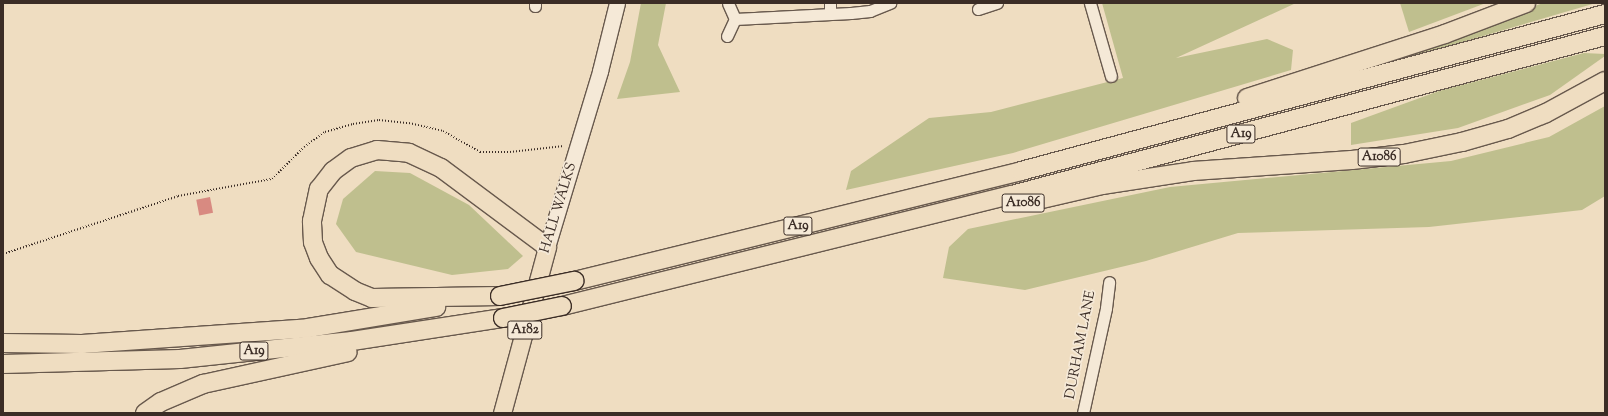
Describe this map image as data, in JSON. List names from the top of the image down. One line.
{"streets":{"highway":["A19","A1086"],"main road":["HALL WALKS","A182"],"street":["DURHAM LANE"]},"crossings":[["A19","A1086"]]}
